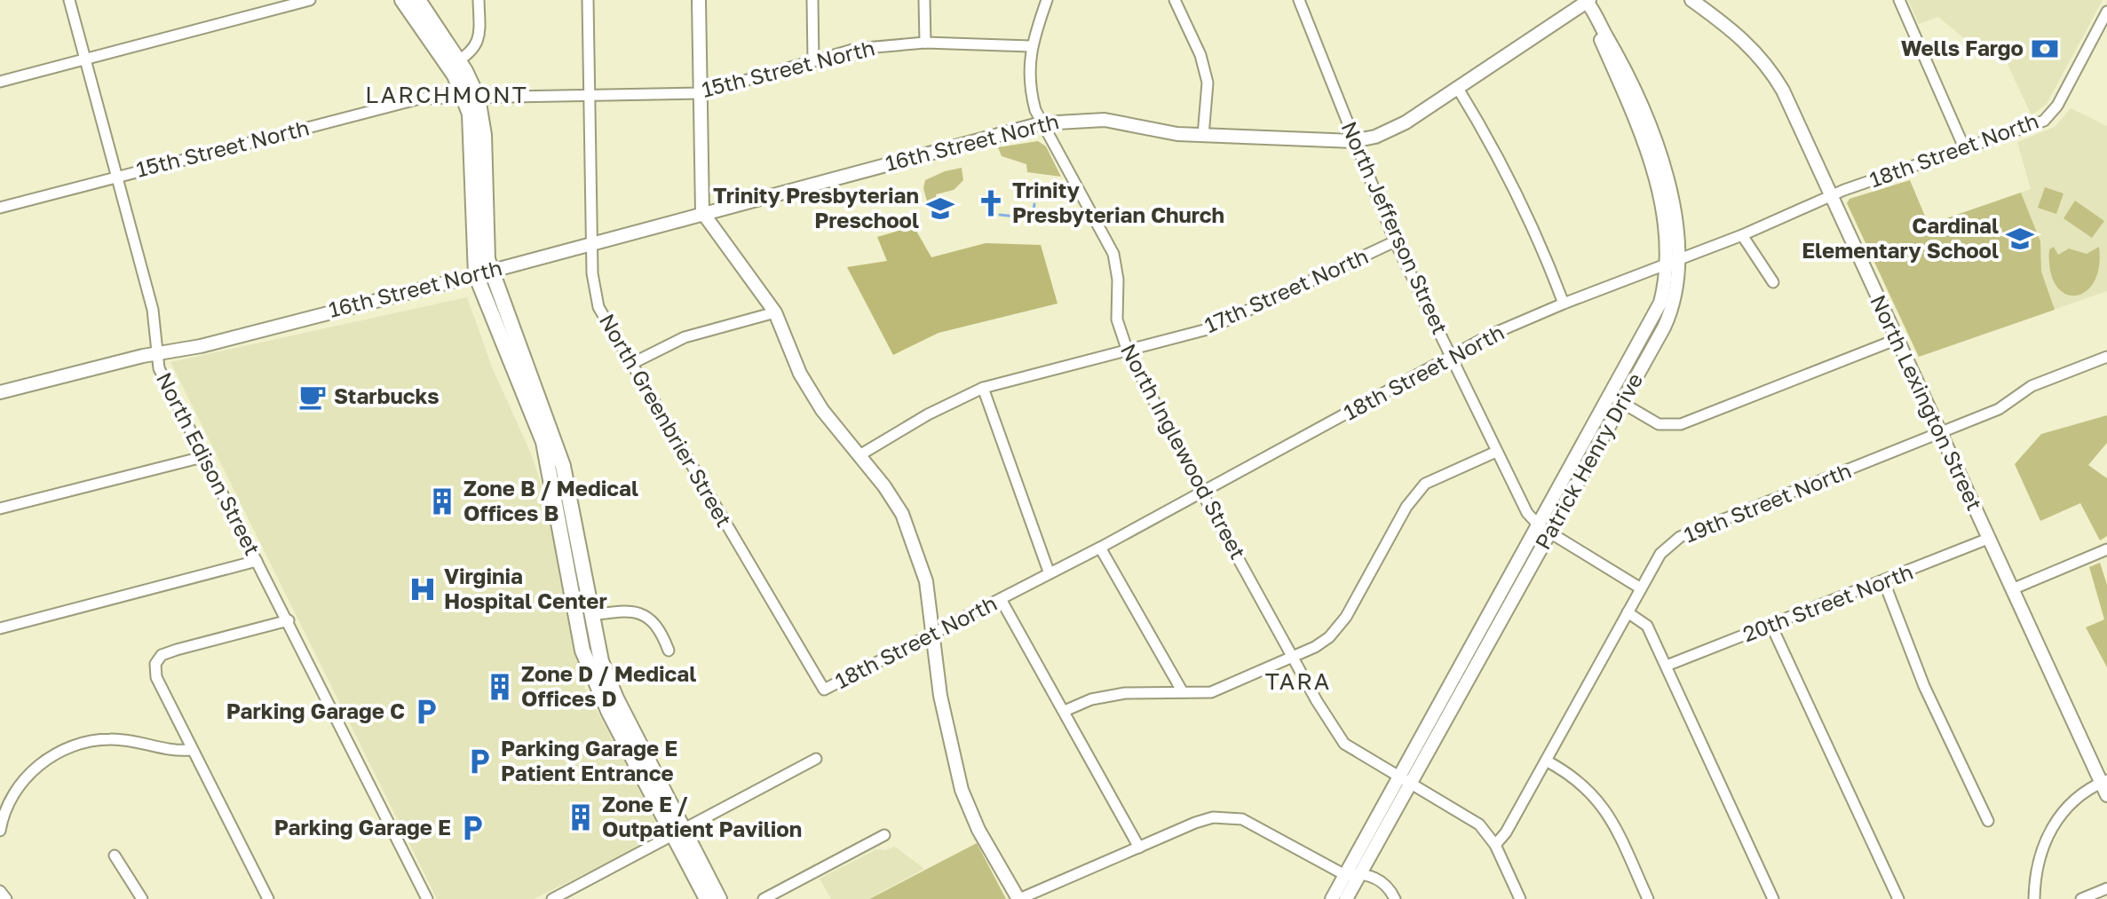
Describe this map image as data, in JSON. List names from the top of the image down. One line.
{"streets":{"street":["15th Street North","16th Street North","18th Street North","North Jefferson Street","17th Street North","North Lexington Street","North Greenbrier Street","North Inglewood Street","Patrick Henry Drive","North Edison Street","19th Street North","20th Street North"]},"crossings":[["15th Street North","North Greenbrier Street"],["15th Street North","North Inglewood Street"],["15th Street North","North Edison Street"],["16th Street North","North Jefferson Street"],["16th Street North","North Greenbrier Street"],["16th Street North","North Inglewood Street"],["16th Street North","Patrick Henry Drive"],["16th Street North","North Edison Street"],["18th Street North","North Jefferson Street"],["18th Street North","North Lexington Street"],["18th Street North","North Greenbrier Street"],["18th Street North","North Inglewood Street"],["18th Street North","Patrick Henry Drive"],["North Jefferson Street","17th Street North"],["North Jefferson Street","Patrick Henry Drive"],["17th Street North","North Inglewood Street"],["North Lexington Street","19th Street North"],["North Lexington Street","20th Street North"],["North Inglewood Street","Patrick Henry Drive"],["North Inglewood Street","19th Street North"]],"districts":["LARCHMONT","TARA"],"places":{"bank":["Wells Fargo"],"church":["Trinity Presbyterian Church"],"school or university":["Trinity Presbyterian Preschool","Cardinal Elementary School"],"cafe":["Starbucks"],"building":["Zone B / Medical Offices B","Zone D / Medical Offices D","Zone E / Outpatient Pavilion"],"hospital":["Virginia Hospital Center"],"parking":["Parking Garage C","Parking Garage E Patient Entrance","Parking Garage E"]}}
